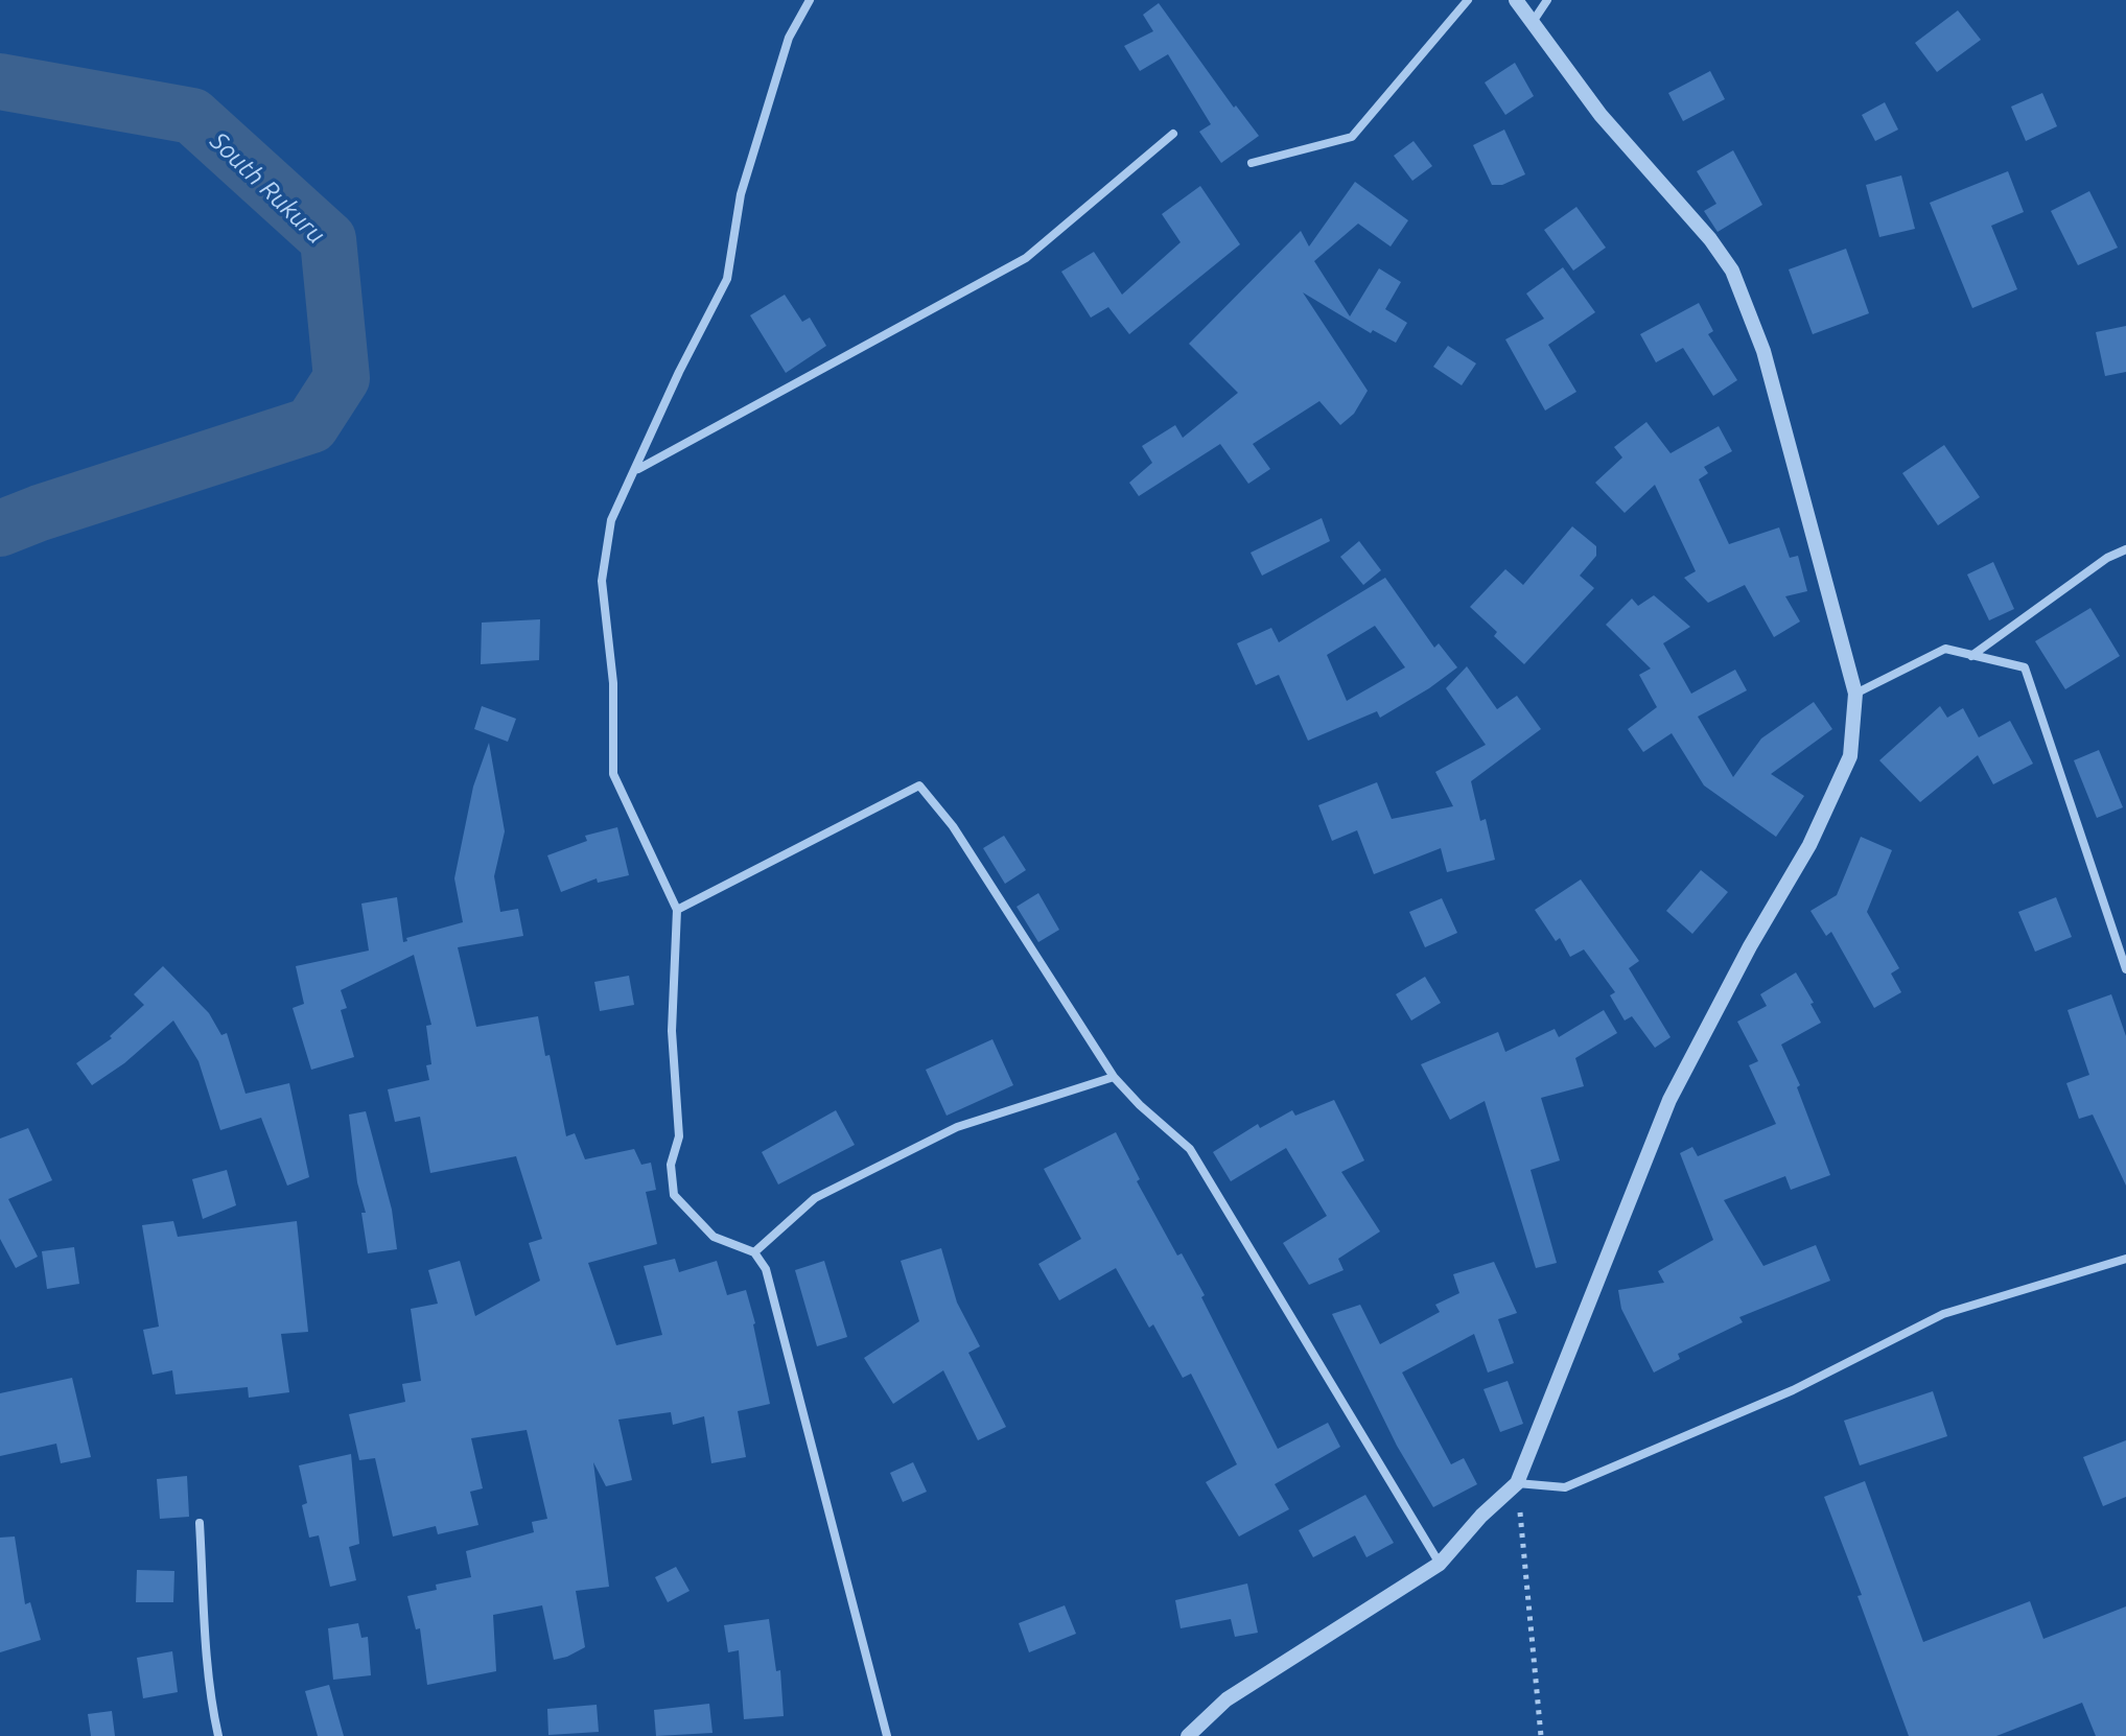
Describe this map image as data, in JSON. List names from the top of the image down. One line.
{"water":["South Rukuru"]}
